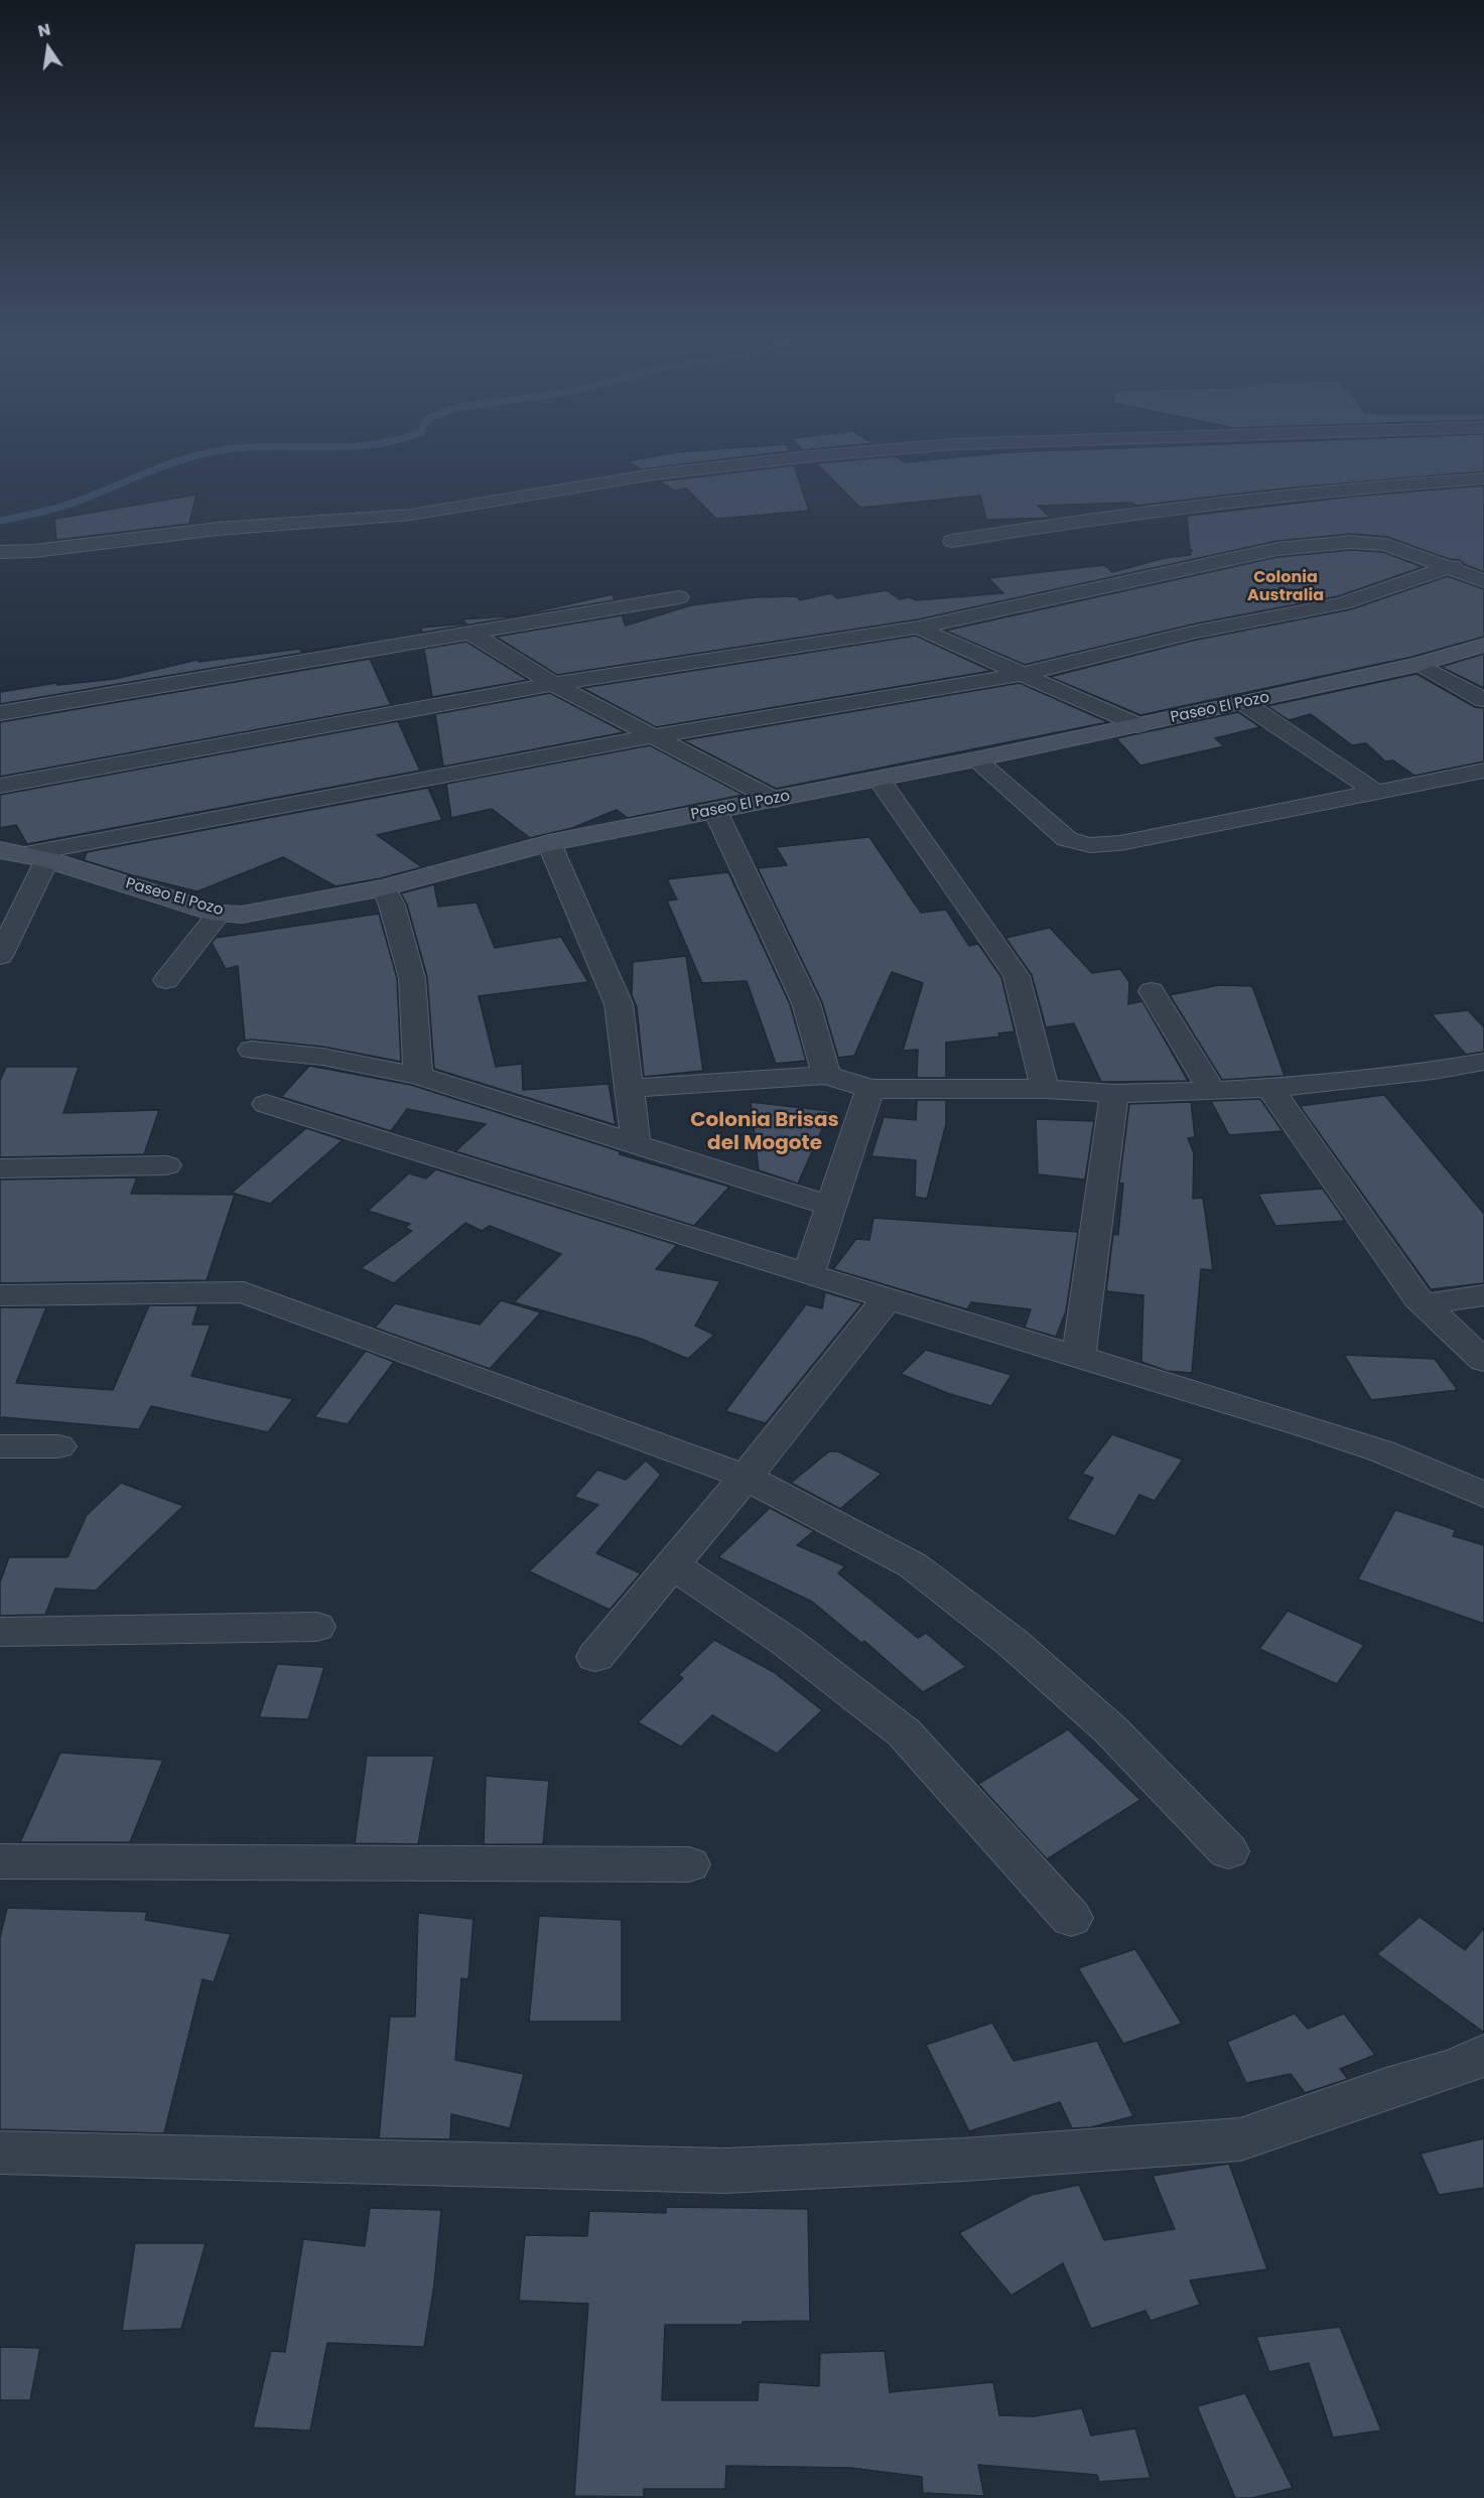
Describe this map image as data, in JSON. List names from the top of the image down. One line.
{"streets":{"street":["Paseo El Pozo"]},"districts":["Colonia Australia","Colonia Brisas del Mogote"],"north":"top"}
